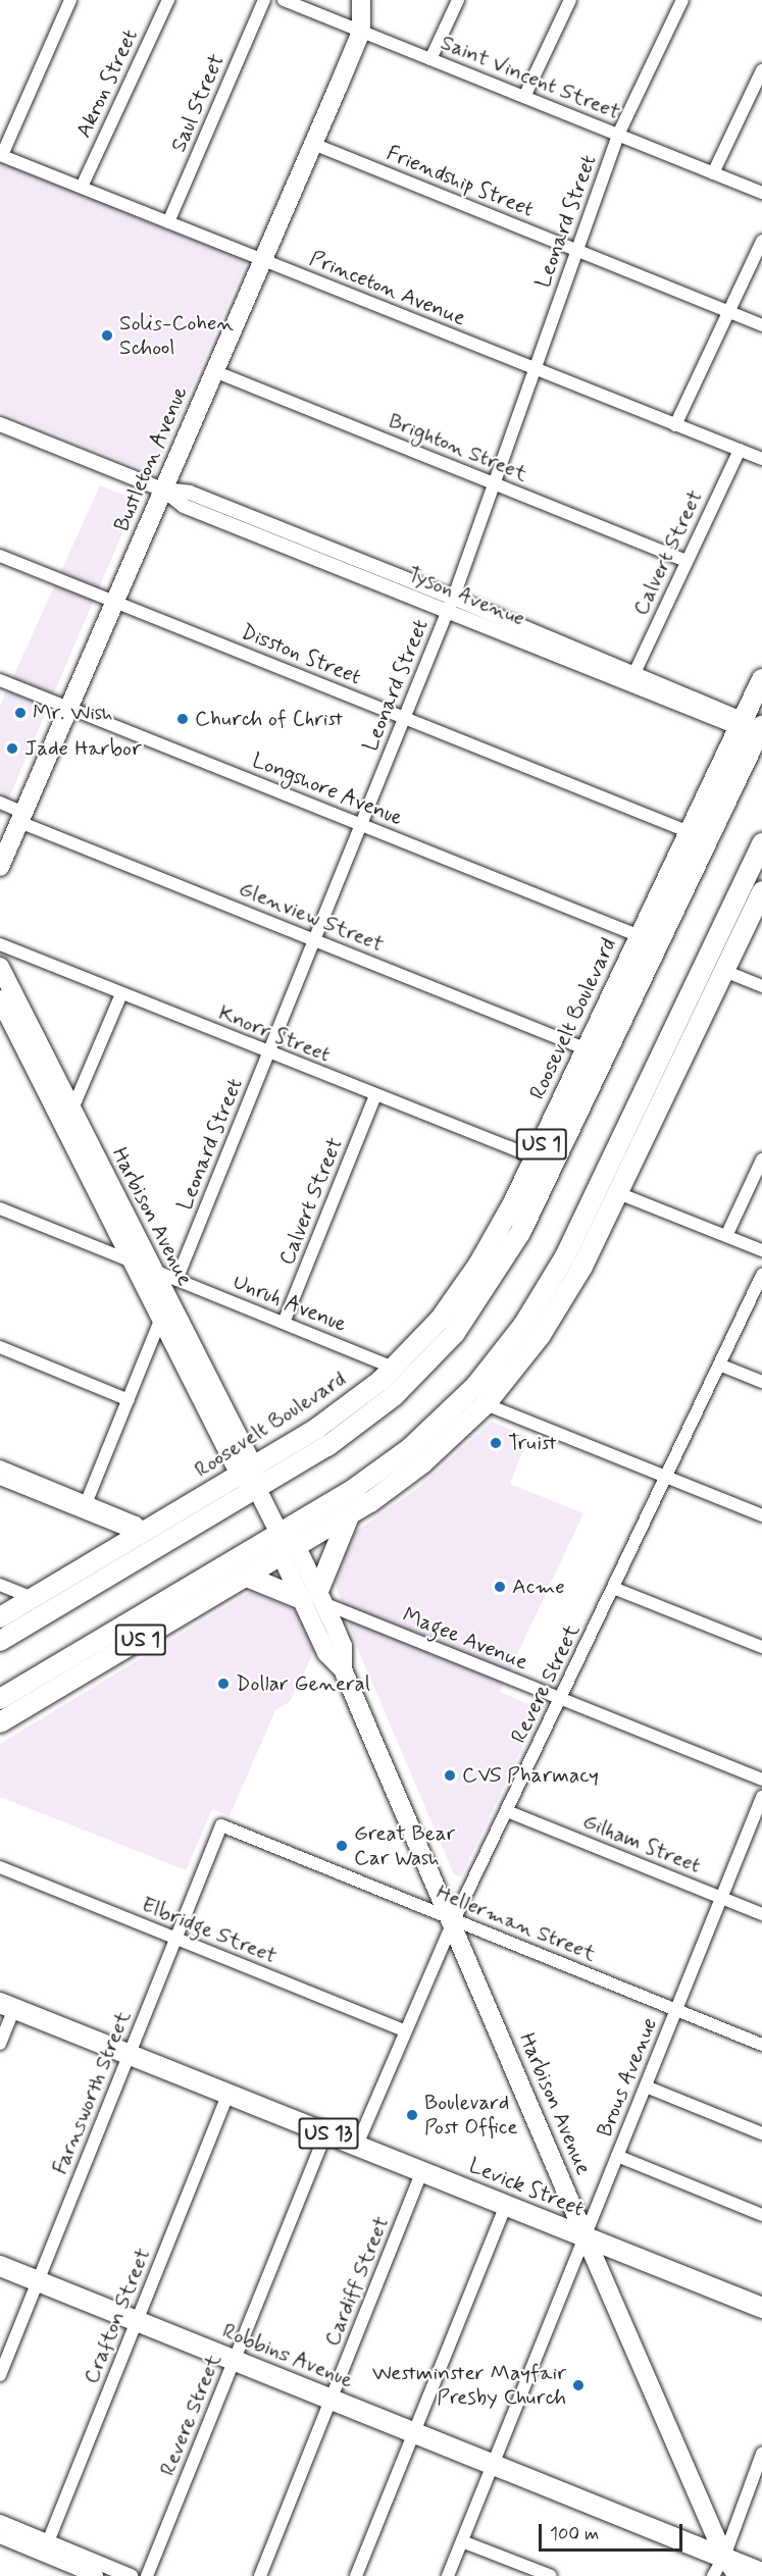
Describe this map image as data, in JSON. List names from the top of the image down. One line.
{"streets":{"highway":["Roosevelt Boulevard","US 1","US 13","Levick Street","Robbins Avenue"],"main road":["Bustleton Avenue","Harbison Avenue"],"street":["Saint Vincent Street","Akron Street","Saul Street","Friendship Street","Leonard Street","Princeton Avenue","Brighton Street","Calvert Street","Tyson Avenue","Disston Street","Longshore Avenue","Glenview Street","Knorr Street","Unruh Avenue","Magee Avenue","Revere Street","Gilham Street","Hellerman Street","Elbridge Street","Brous Avenue","Farnsworth Street","Cardiff Street","Crafton Street"]},"crossings":[["Saint Vincent Street","Leonard Street"],["Saint Vincent Street","Bustleton Avenue"],["Akron Street","Princeton Avenue"],["Saul Street","Princeton Avenue"],["Friendship Street","Leonard Street"],["Friendship Street","Bustleton Avenue"],["Leonard Street","Princeton Avenue"],["Leonard Street","Brighton Street"],["Leonard Street","Tyson Avenue"],["Leonard Street","Disston Street"],["Leonard Street","Longshore Avenue"],["Leonard Street","Glenview Street"],["Leonard Street","Knorr Street"],["Leonard Street","Unruh Avenue"],["Princeton Avenue","Bustleton Avenue"],["Princeton Avenue","Calvert Street"],["Brighton Street","Bustleton Avenue"],["Brighton Street","Calvert Street"],["Bustleton Avenue","Tyson Avenue"],["Bustleton Avenue","Disston Street"],["Bustleton Avenue","Longshore Avenue"],["Bustleton Avenue","Glenview Street"],["Calvert Street","Tyson Avenue"],["Calvert Street","Knorr Street"],["Calvert Street","Unruh Avenue"],["Tyson Avenue","Roosevelt Boulevard"],["Disston Street","Roosevelt Boulevard"],["Longshore Avenue","Roosevelt Boulevard"],["Glenview Street","Roosevelt Boulevard"],["Roosevelt Boulevard","Knorr Street"],["Roosevelt Boulevard","Harbison Avenue"],["Roosevelt Boulevard","Unruh Avenue"],["US 1","Harbison Avenue"],["Harbison Avenue","Unruh Avenue"],["Harbison Avenue","Magee Avenue"],["Harbison Avenue","Revere Street"],["Harbison Avenue","Hellerman Street"],["Harbison Avenue","Brous Avenue"],["Harbison Avenue","Levick Street"],["Harbison Avenue","Robbins Avenue"],["Magee Avenue","Revere Street"],["Revere Street","Gilham Street"],["Revere Street","Hellerman Street"],["Revere Street","Elbridge Street"],["Revere Street","Levick Street"],["Revere Street","Robbins Avenue"],["Gilham Street","Brous Avenue"],["Hellerman Street","Brous Avenue"],["Hellerman Street","Farnsworth Street"],["Elbridge Street","Farnsworth Street"],["Brous Avenue","Levick Street"],["Brous Avenue","Robbins Avenue"],["Farnsworth Street","Levick Street"],["Farnsworth Street","Robbins Avenue"],["Levick Street","Cardiff Street"],["Levick Street","Crafton Street"],["Cardiff Street","Robbins Avenue"],["Crafton Street","Robbins Avenue"]],"places":["Solis-Cohen School","Mr. Wish","Church of Christ","Jade Harbor","Truist","Acme","Dollar General","CVS Pharmacy","Great Bear Car Wash","Boulevard Post Office","Westminster Mayfair Presby Church"],"scale_bar":"100 m"}
